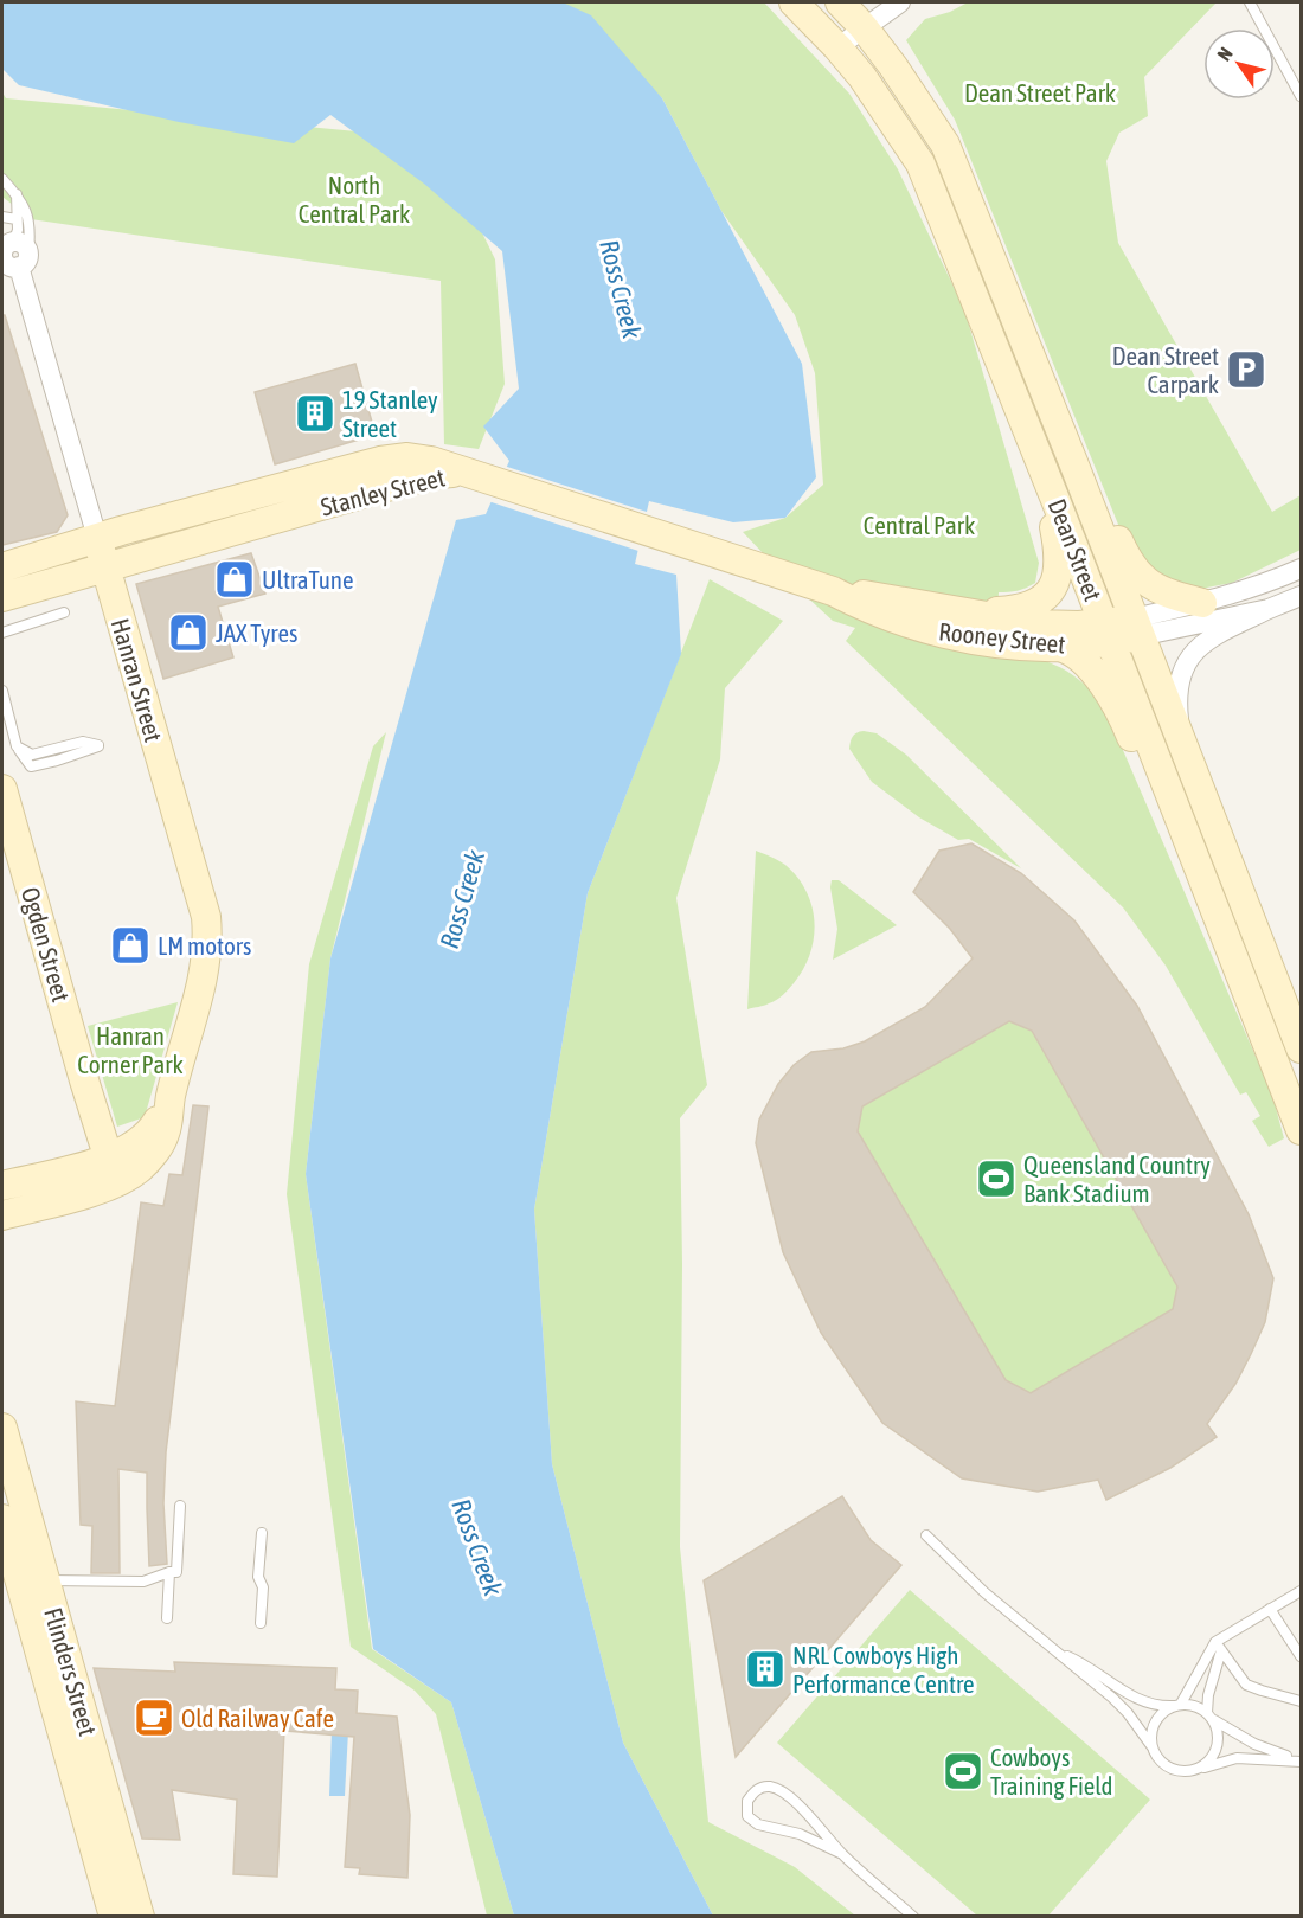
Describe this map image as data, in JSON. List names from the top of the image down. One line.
{"streets":{"main road":["Stanley Street","Dean Street","Rooney Street","Hanran Street","Ogden Street","Flinders Street"]},"crossings":[["Stanley Street","Rooney Street"],["Stanley Street","Hanran Street"],["Dean Street","Rooney Street"],["Hanran Street","Ogden Street"]],"water":["Ross Creek"],"parks":["Dean Street Park","North Central Park","Central Park","Hanran Corner Park"],"places":{"parking":["Dean Street Carpark"],"building":["19 Stanley Street","NRL Cowboys High Performance Centre"],"shop":["UltraTune","JAX Tyres","LM motors"],"sports":["Queensland Country Bank Stadium","Cowboys Training Field"],"cafe":["Old Railway Cafe"]},"north":"top left"}
